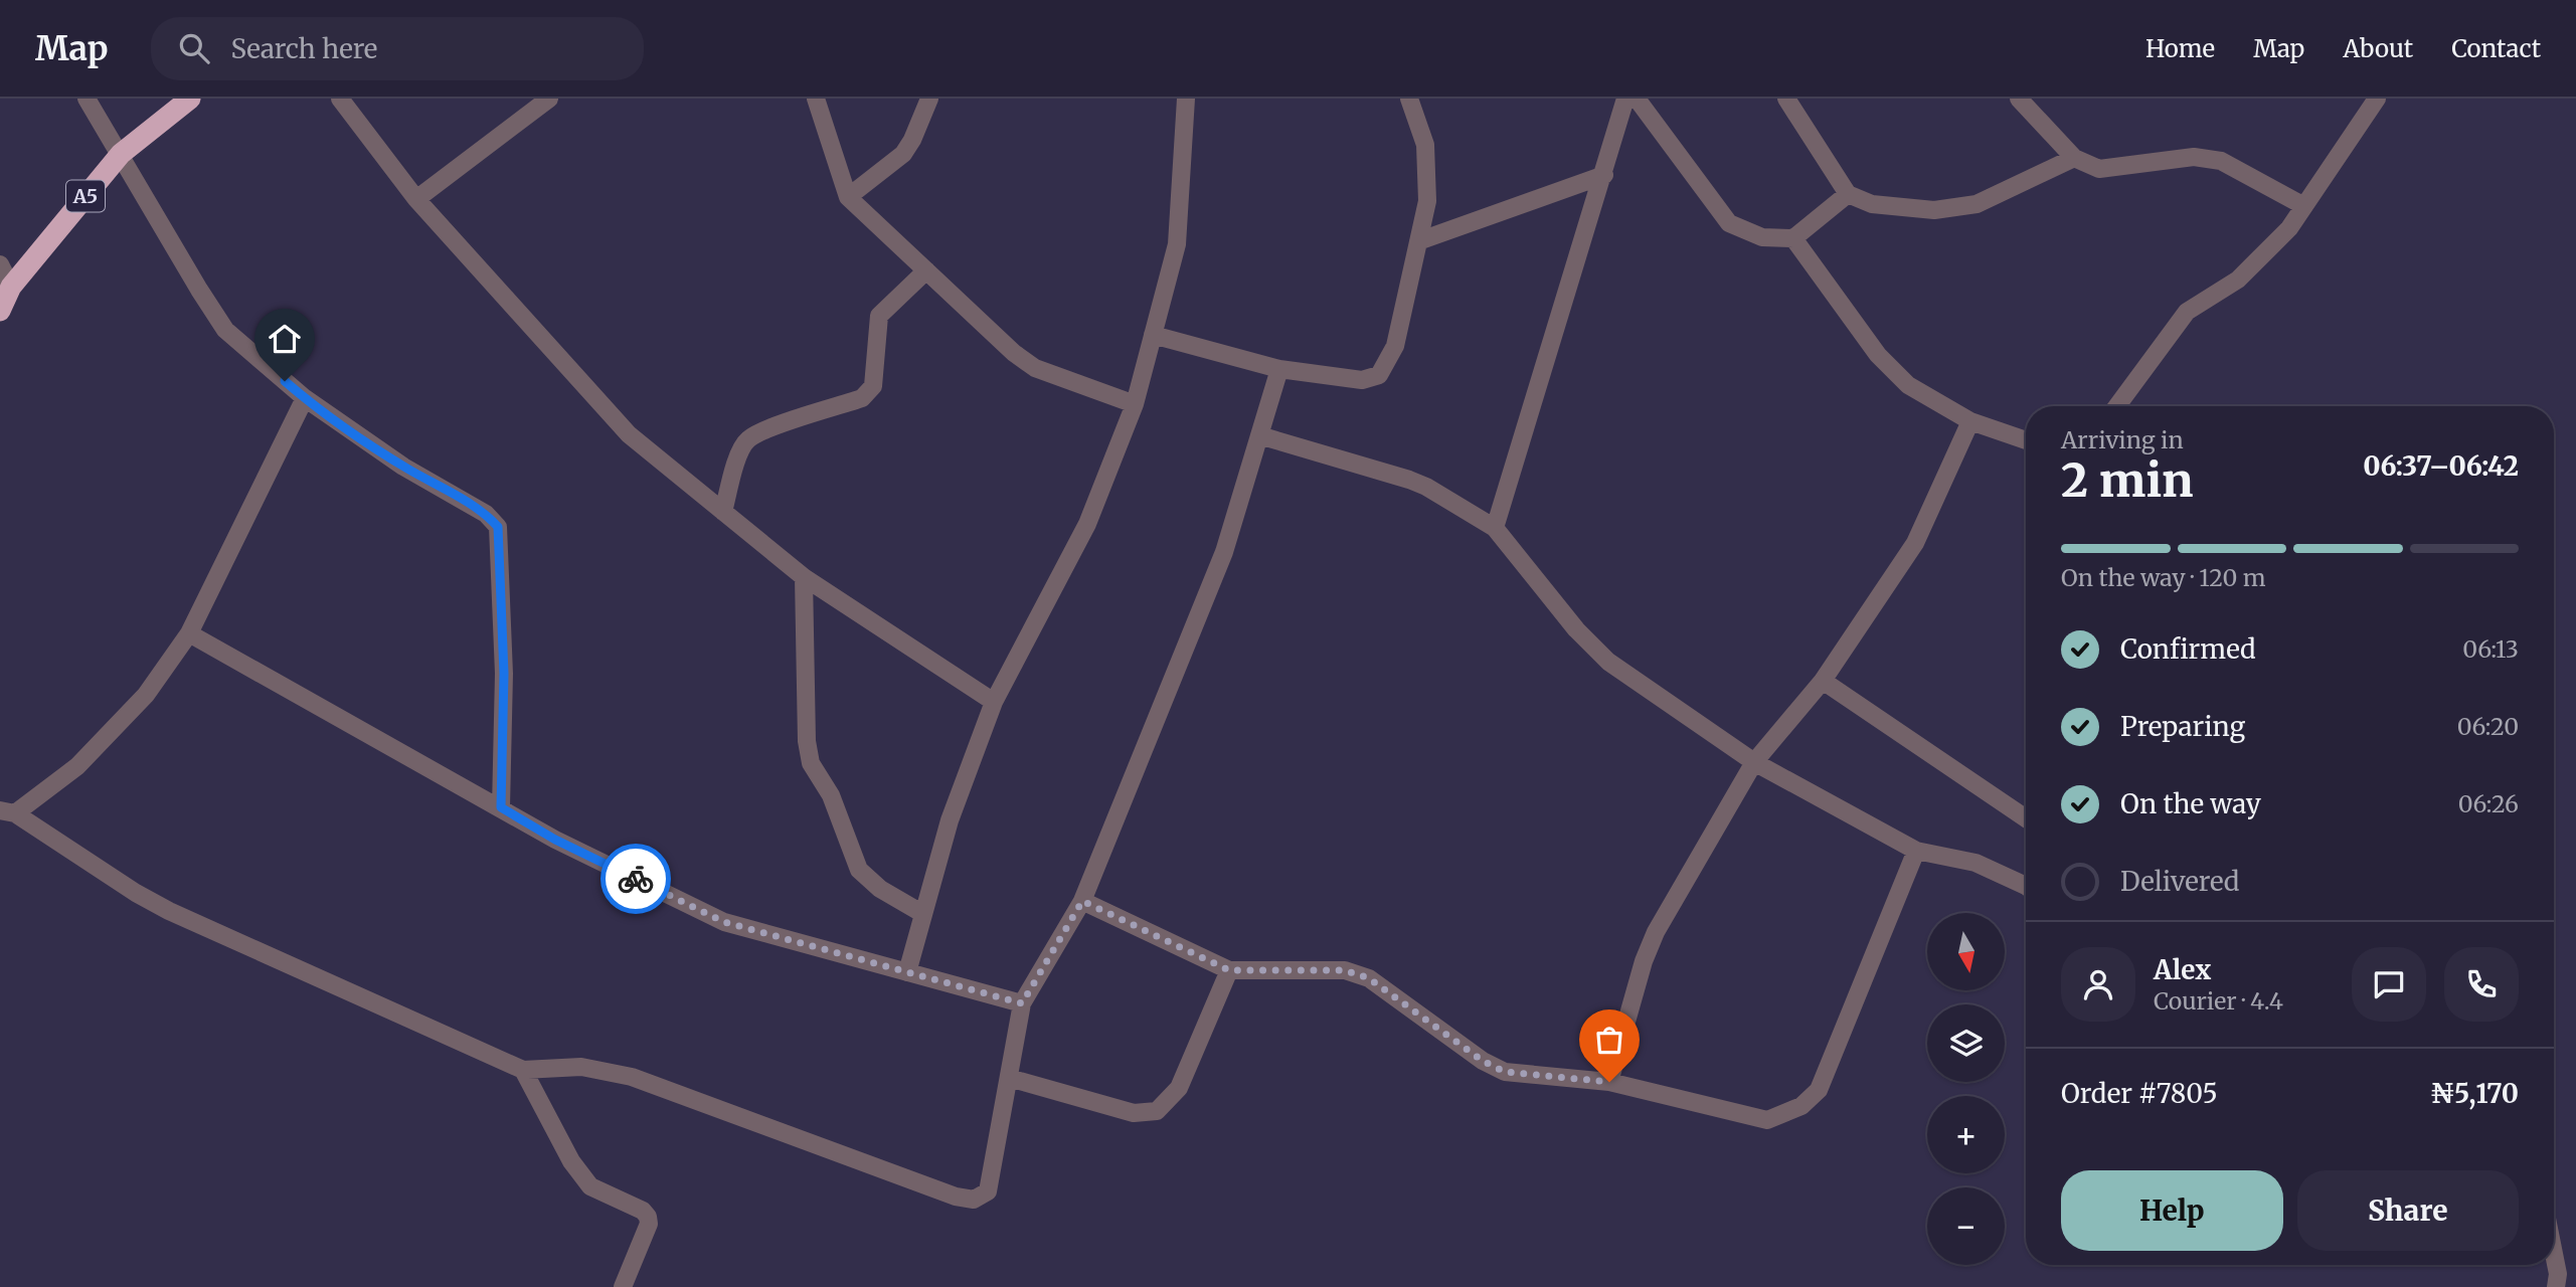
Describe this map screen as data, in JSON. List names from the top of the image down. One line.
{"streets":{"highway":["A5"]},"north":"bottom","page":{"header":"Map","search":"Search here","nav":["Home","Map","About","Contact"],"heading":["2 min","Arriving in","06:37–06:42"],"panel":["Alex","Courier · 4.4","Order #7805","₦5,170"],"bar":"On the way · 120 m","list":[["Confirmed","06:13"],["Preparing","06:20"],["On the way","06:26"],"Delivered"],"map_buttons":["+","−"],"buttons":["Help","Share"]}}
